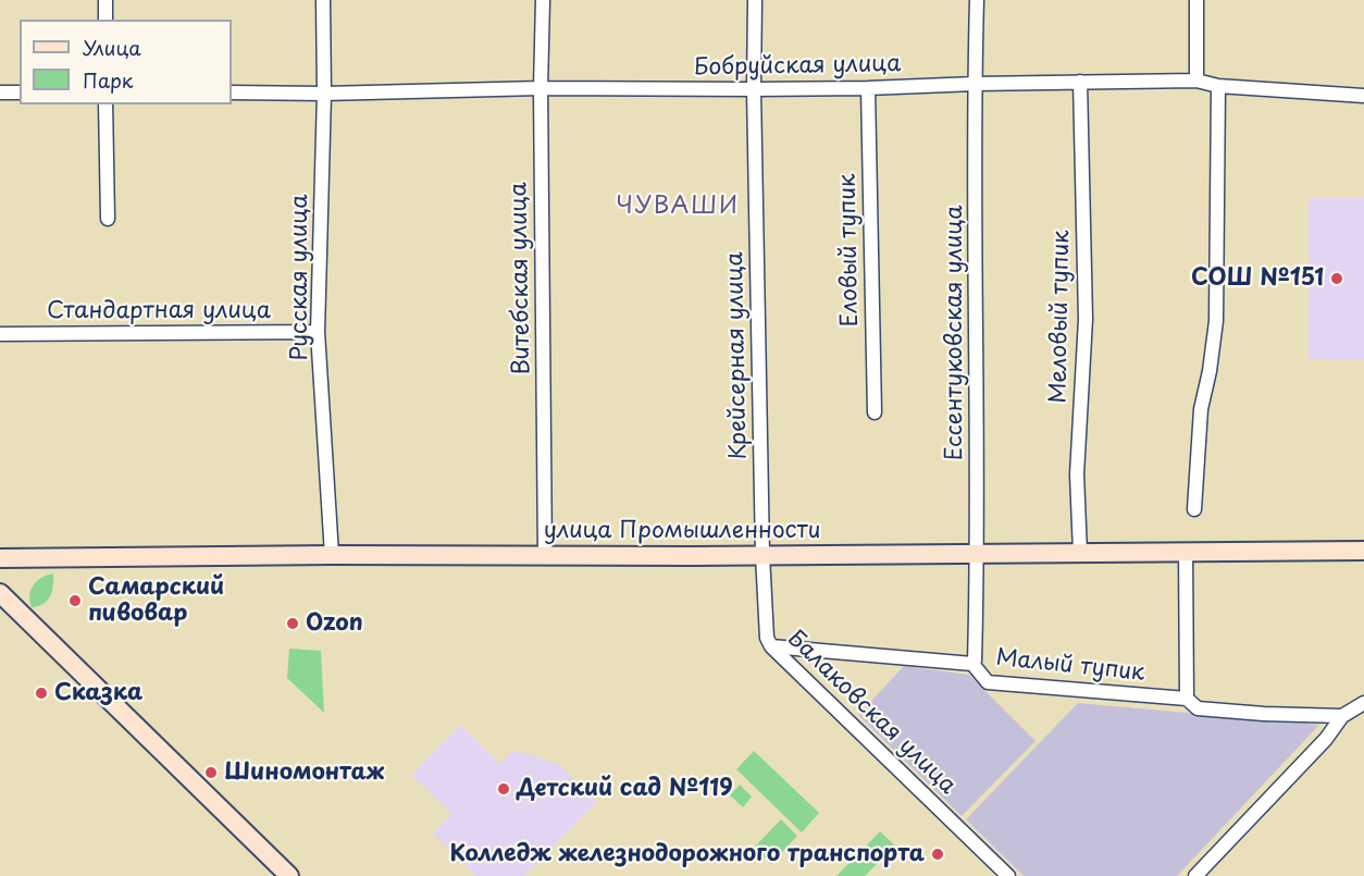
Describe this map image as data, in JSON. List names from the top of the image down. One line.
{"streets":{"main road":["улица Промышленности"],"street":["Бобруйская улица","Еловый тупик","Русская улица","Витебская улица","Стандартная улица","Меловый тупик","Ессентуковская улица","Крейсерная улица","Малый тупик","Балаковская улица"]},"crossings":[["Бобруйская улица","Еловый тупик"],["Бобруйская улица","Русская улица"],["Бобруйская улица","Витебская улица"],["Бобруйская улица","Меловый тупик"],["Бобруйская улица","Ессентуковская улица"],["Бобруйская улица","Крейсерная улица"],["Русская улица","Стандартная улица"],["Русская улица","улица Промышленности"],["Витебская улица","улица Промышленности"],["Меловый тупик","улица Промышленности"],["Ессентуковская улица","улица Промышленности"],["Ессентуковская улица","Малый тупик"],["Крейсерная улица","улица Промышленности"],["Крейсерная улица","Балаковская улица"],["улица Промышленности","Балаковская улица"],["Малый тупик","Балаковская улица"]],"districts":["ЧУВАШИ"],"places":["СОШ №151","Самарский пивовар","Ozon","Сказка","Шиномонтаж","Детский сад №119","Колледж железнодорожного транспорта"],"legend":["Улица","Парк"]}
